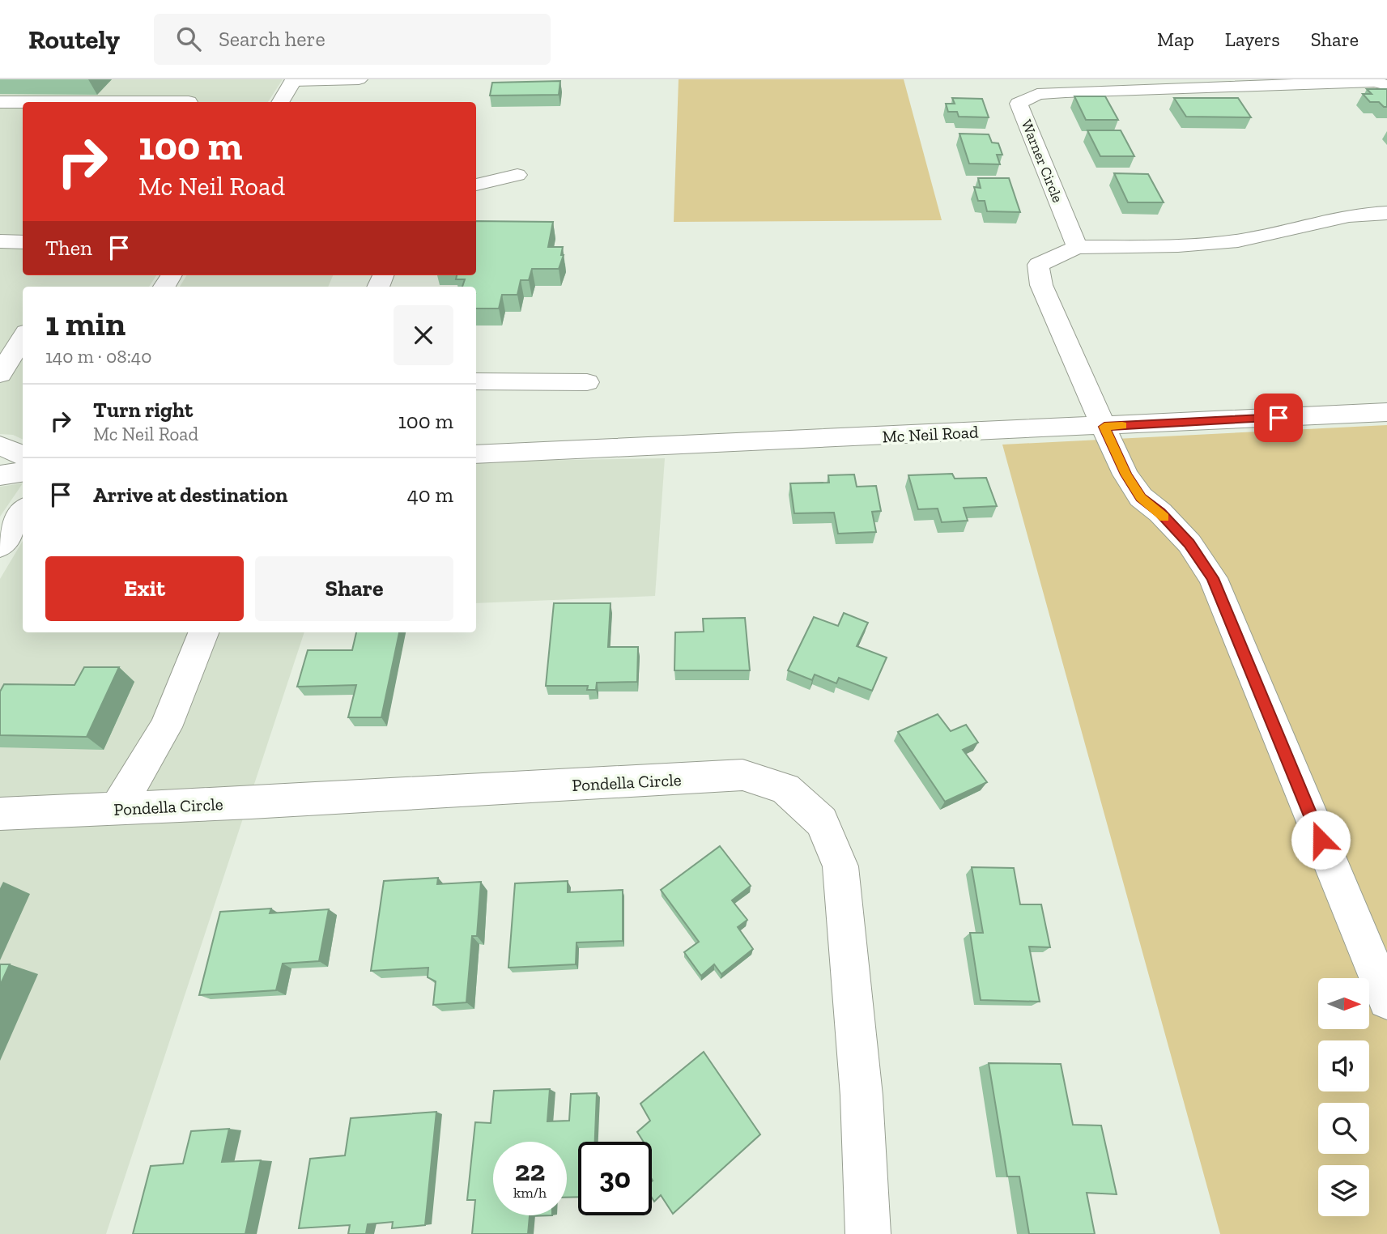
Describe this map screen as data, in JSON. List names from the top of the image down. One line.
{"streets":{"street":["Warner Circle","Mc Neil Road","Pondella Circle"]},"north":"right","page":{"header":"Routely","search":"Search here","nav":["Map","Layers","Share"],"turn":["100 m","Mc Neil Road"],"then":"Then","heading":["1 min","140 m · 08:40"],"list":[{"name":"Turn right","note":"Mc Neil Road","value":"100 m"},{"name":"Arrive at destination","value":"40 m"}],"buttons":["Exit","Share"],"speed":"22 km/h","limit":"30"}}
